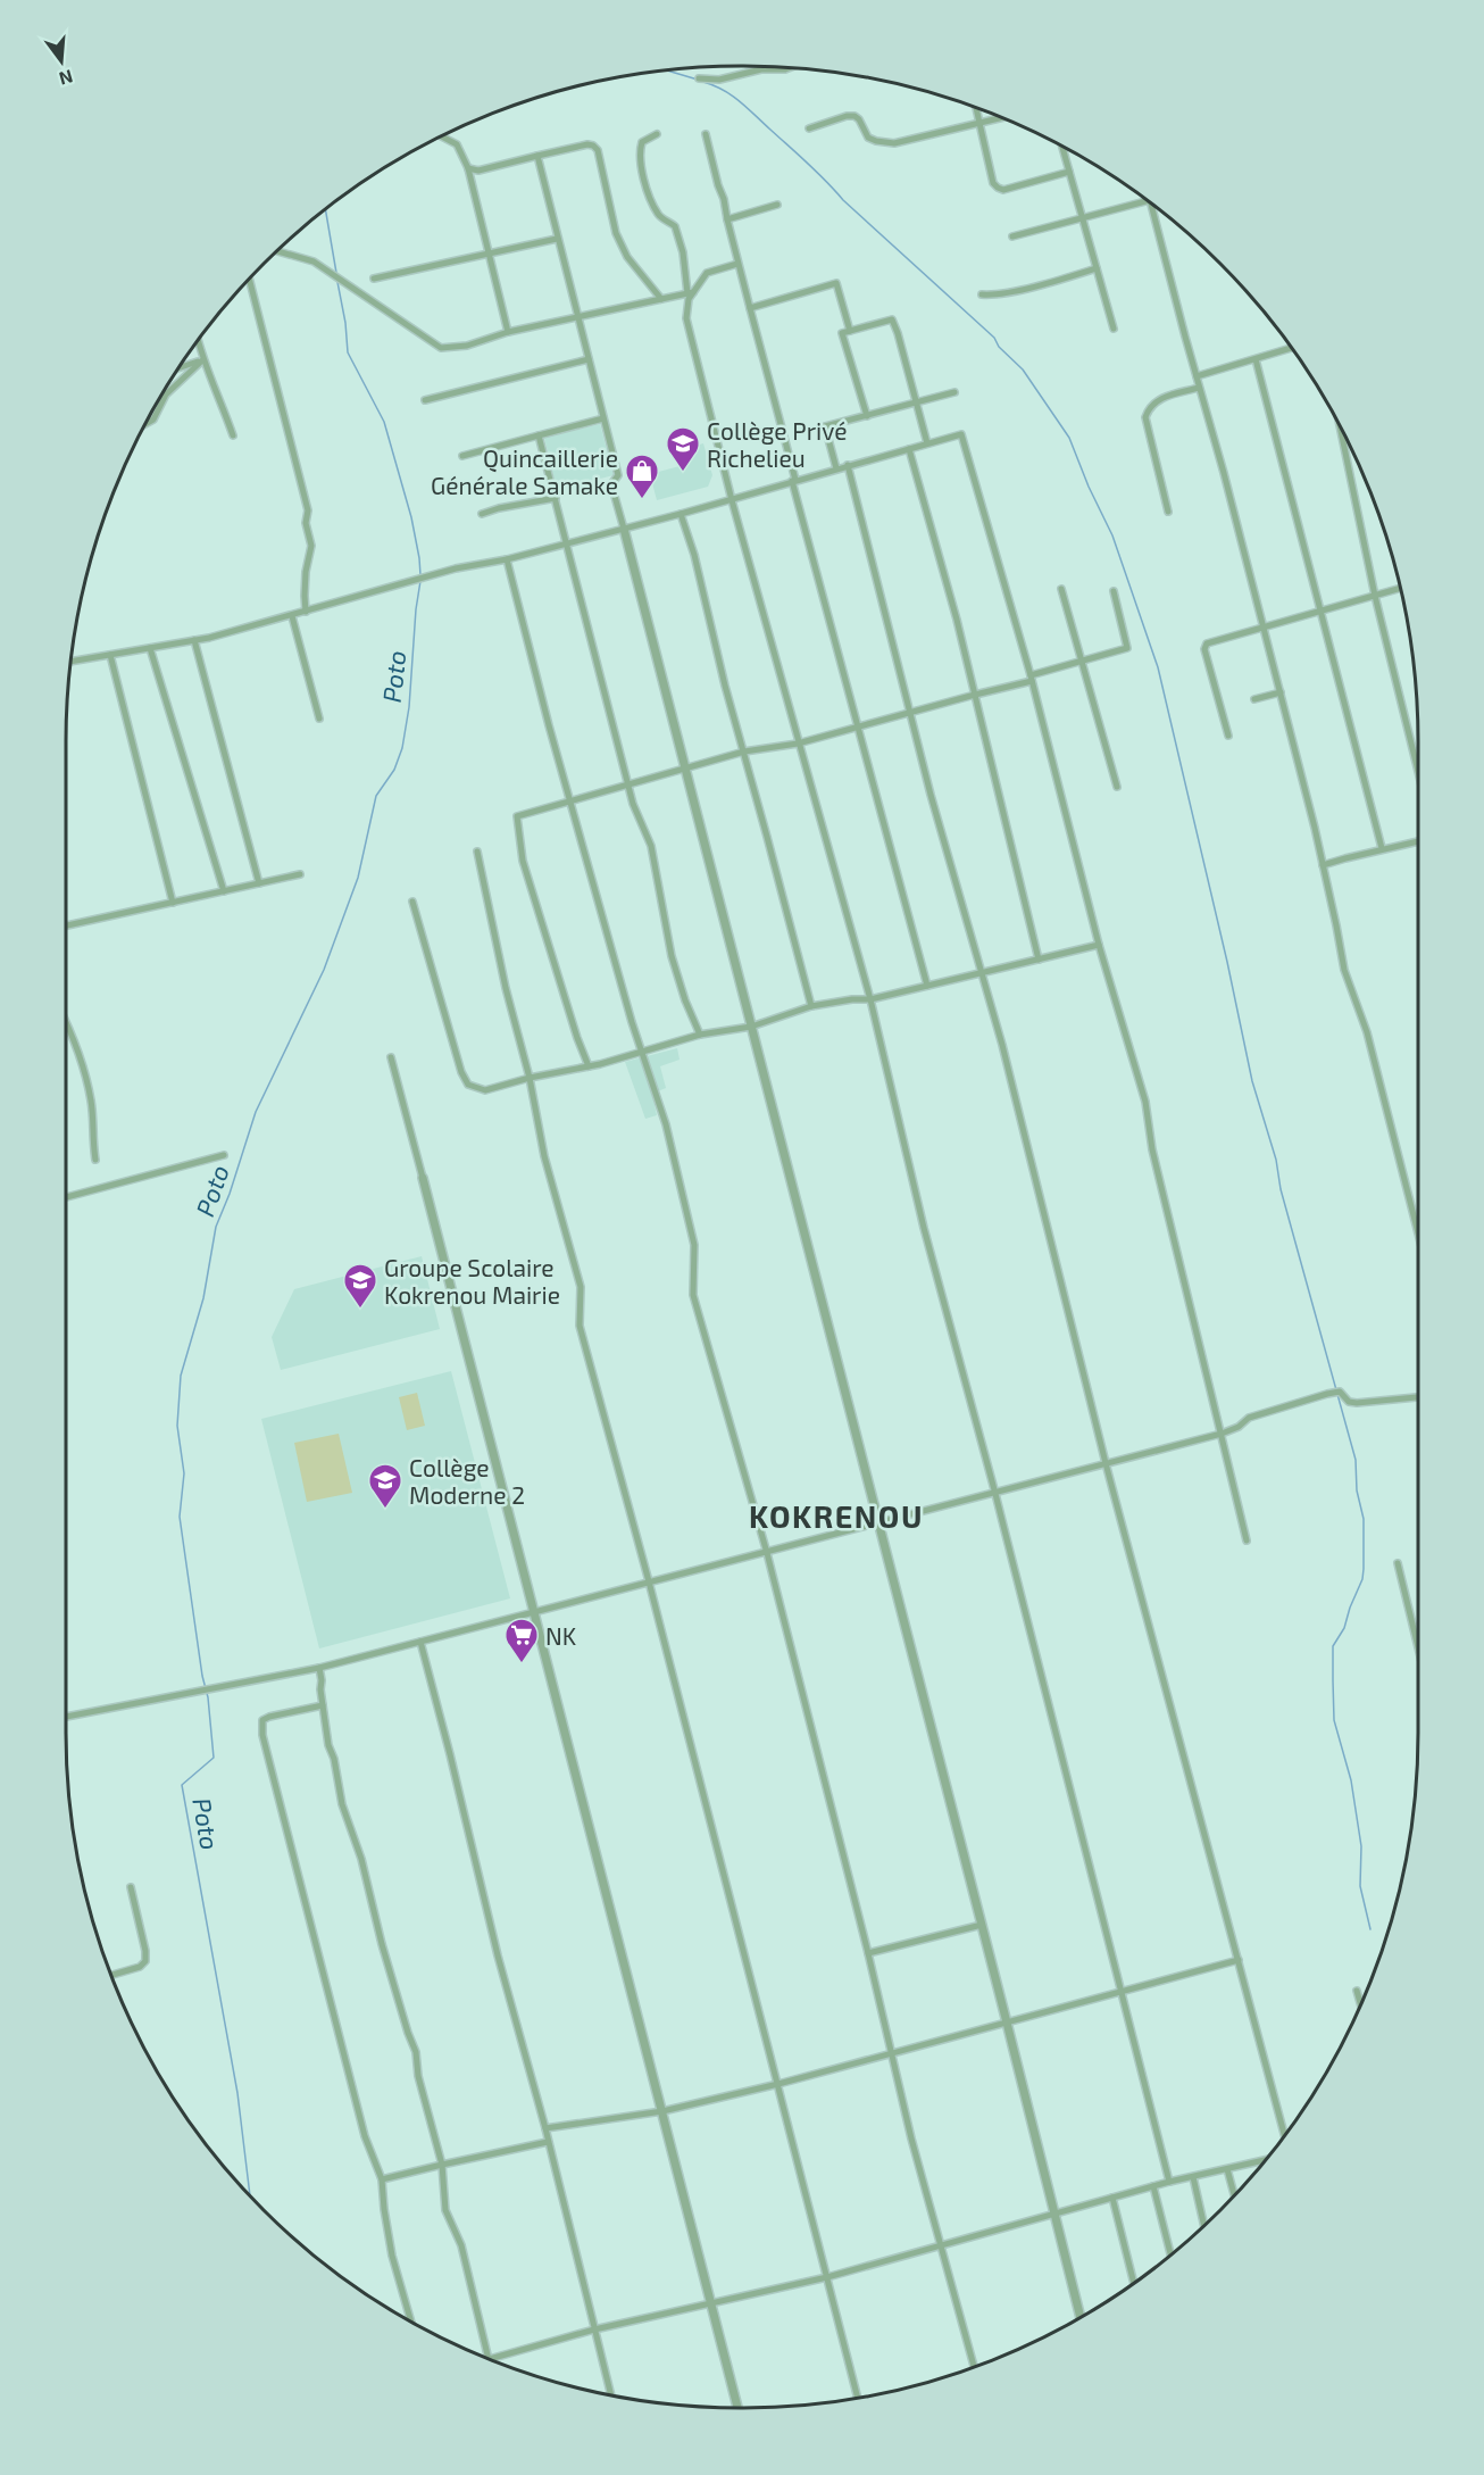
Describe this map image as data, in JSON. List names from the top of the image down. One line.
{"districts":["KOKRENOU"],"water":["Poto"],"places":{"school or university":["Collège Privé Richelieu","Groupe Scolaire Kokrenou Mairie","Collège Moderne 2"],"shop":["Quincaillerie Générale Samake"],"supermarket":["NK"]},"north":"bottom"}
